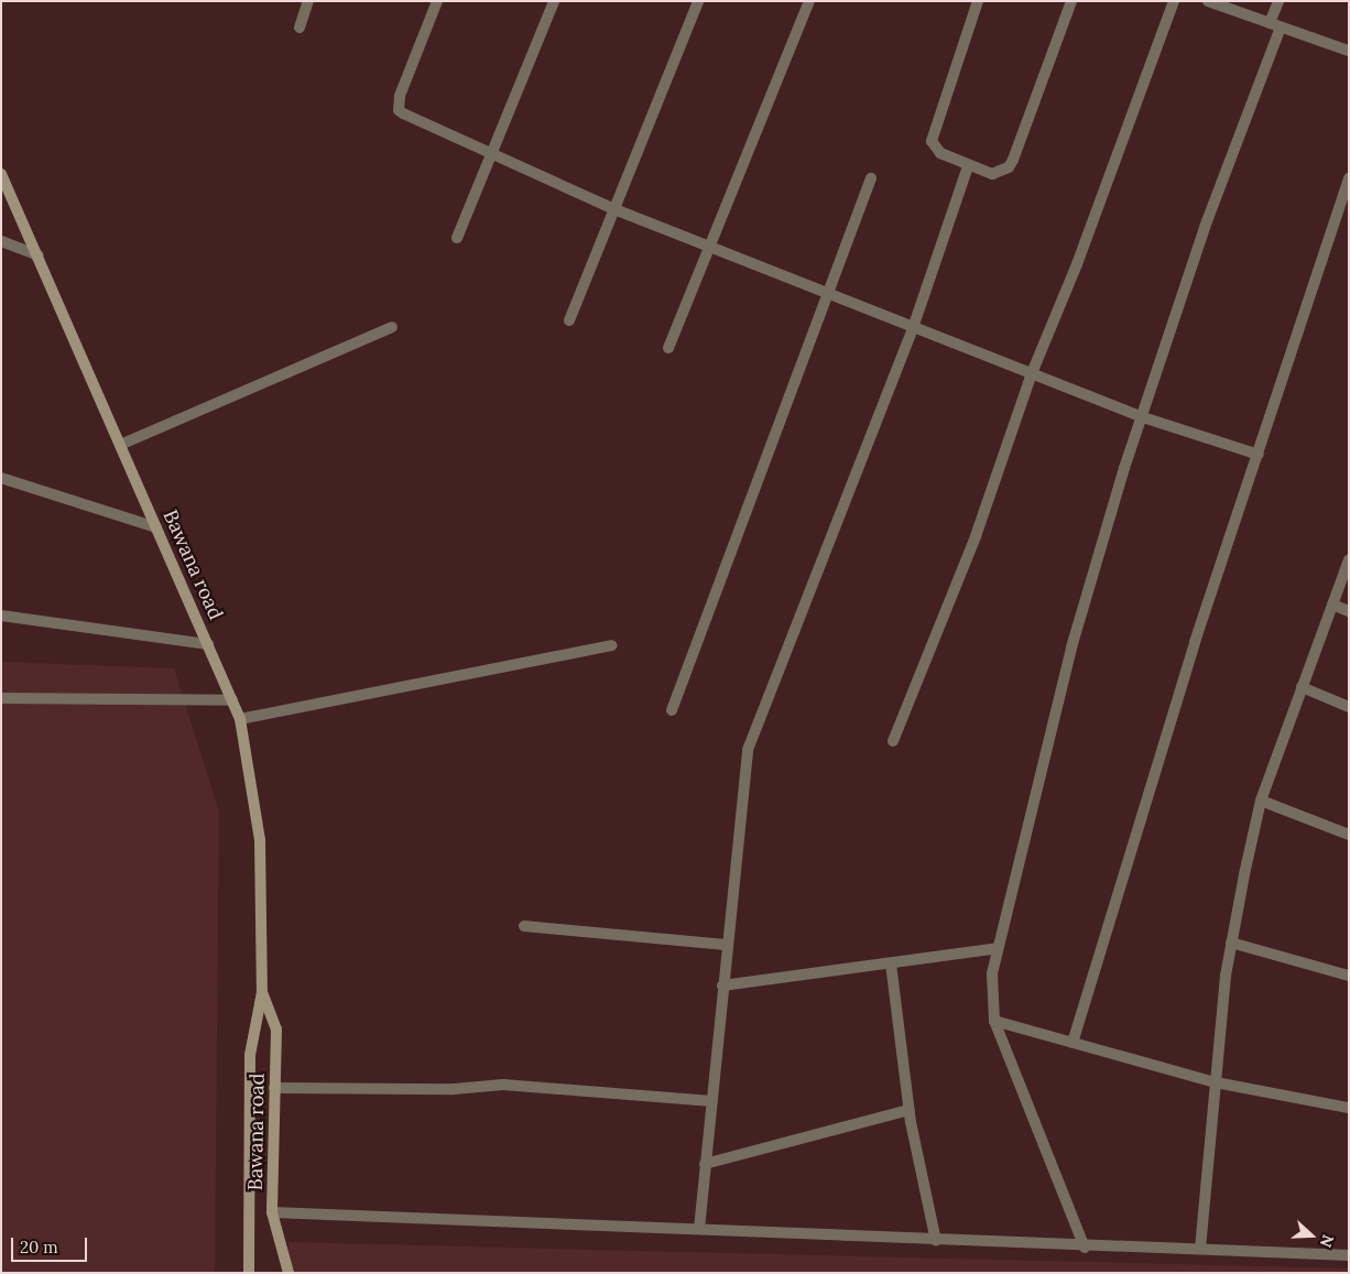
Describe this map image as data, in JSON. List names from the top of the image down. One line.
{"streets":{"street":["Bawana road"]},"scale_bar":"20 m","north":"right"}
